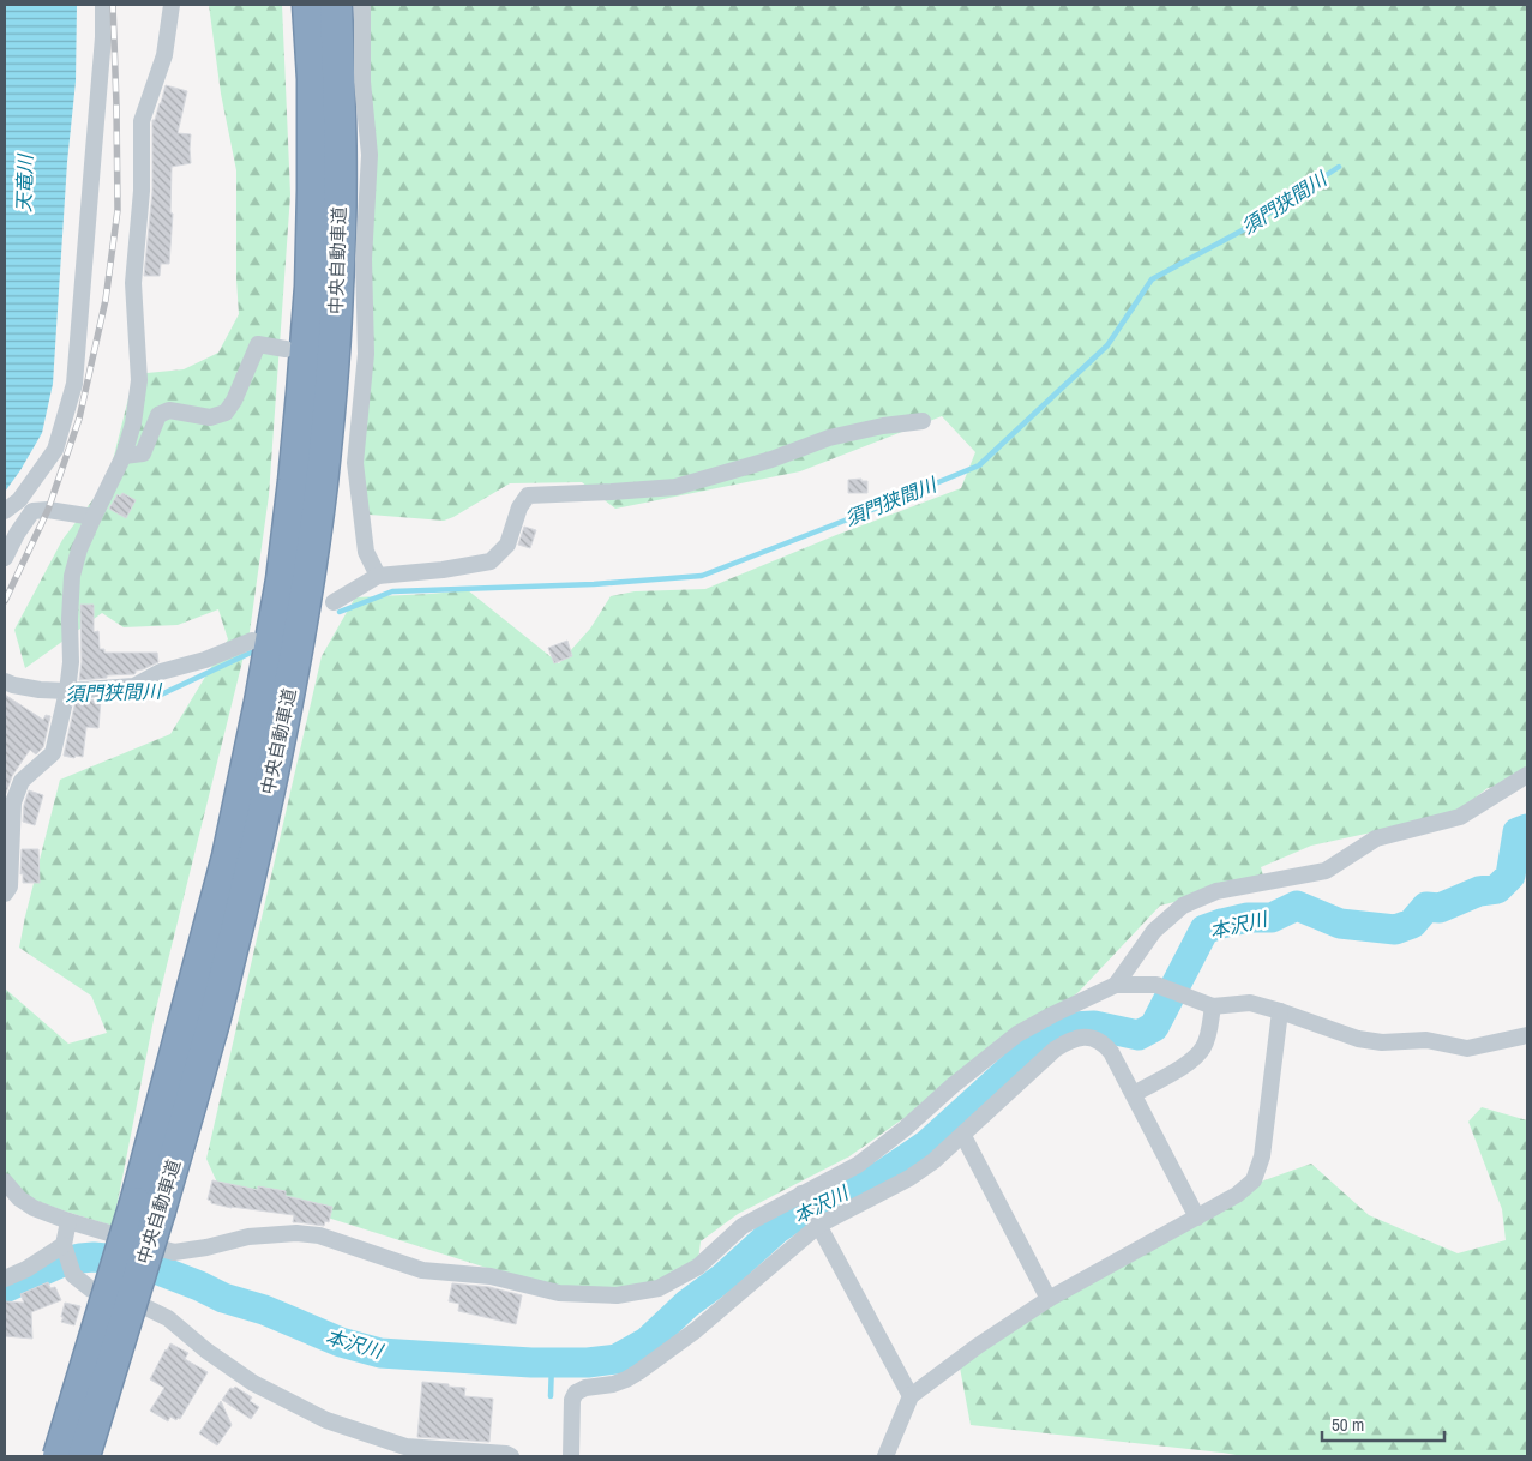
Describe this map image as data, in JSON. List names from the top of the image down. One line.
{"streets":{"highway":["中央自動車道"]},"water":["天竜川","須門狭間川","本沢川"],"scale_bar":"50 m"}
